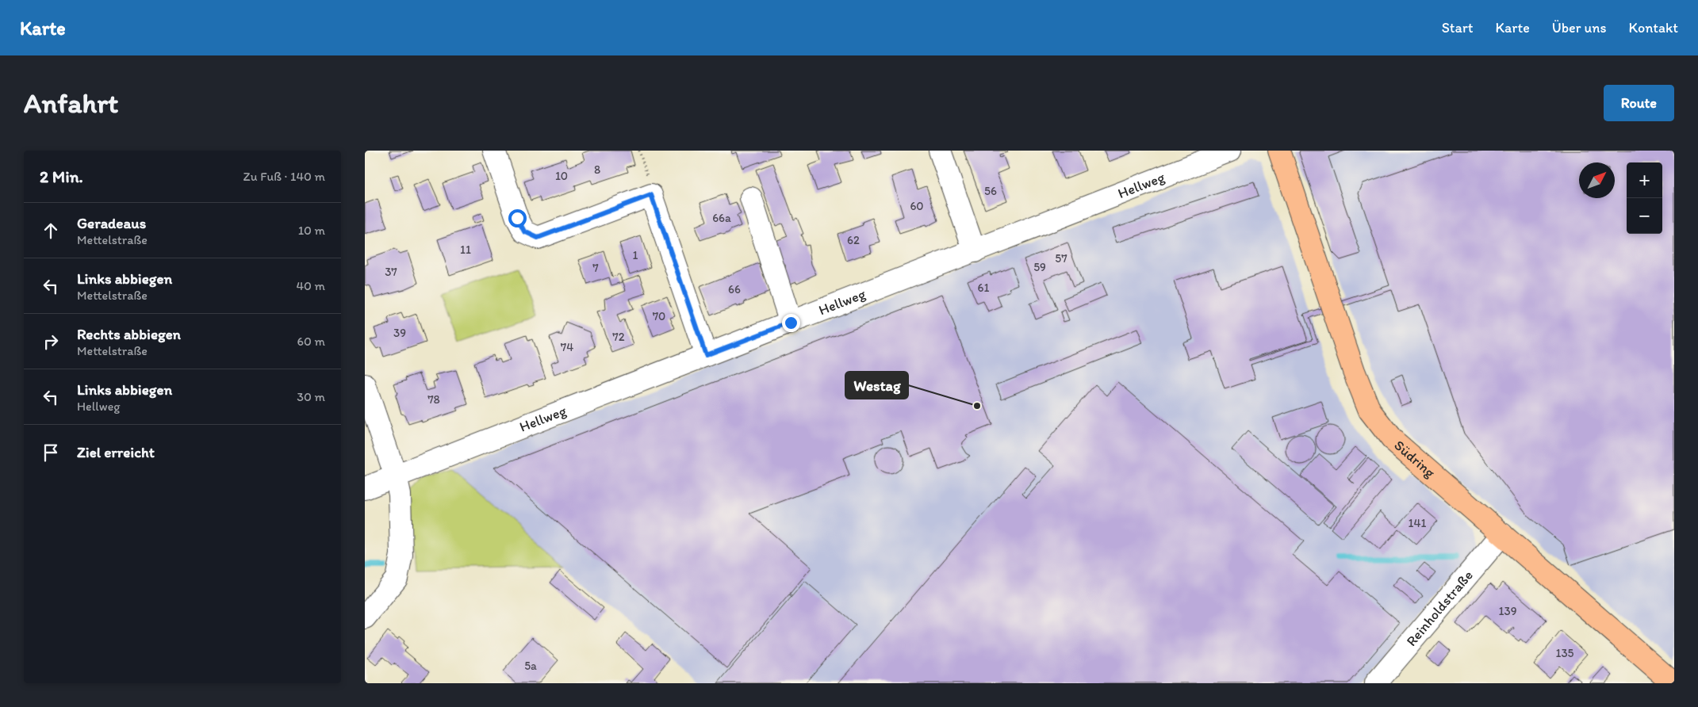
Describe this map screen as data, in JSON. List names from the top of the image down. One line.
{"streets":{"main road":["Südring"],"street":["Hellweg","Reinholdstraße"]},"crossings":[["Südring","Reinholdstraße"]],"places":["Westag"],"house_numbers":["8","10","56","60","66a","62","11","1","57","59","7","37","61","66","70","39","72","74","78","141","139","135","5a"],"north":"top right","page":{"header":"Karte","nav":["Start","Karte","Über uns","Kontakt"],"buttons":"Route","title":"Anfahrt","heading":["2 Min.","Zu Fuß · 140 m"],"map_buttons":["+","−"],"list":[["Geradeaus","Mettelstraße","10 m"],["Links abbiegen","Mettelstraße","40 m"],["Rechts abbiegen","Mettelstraße","60 m"],["Links abbiegen","Hellweg","30 m"],"Ziel erreicht"]}}
